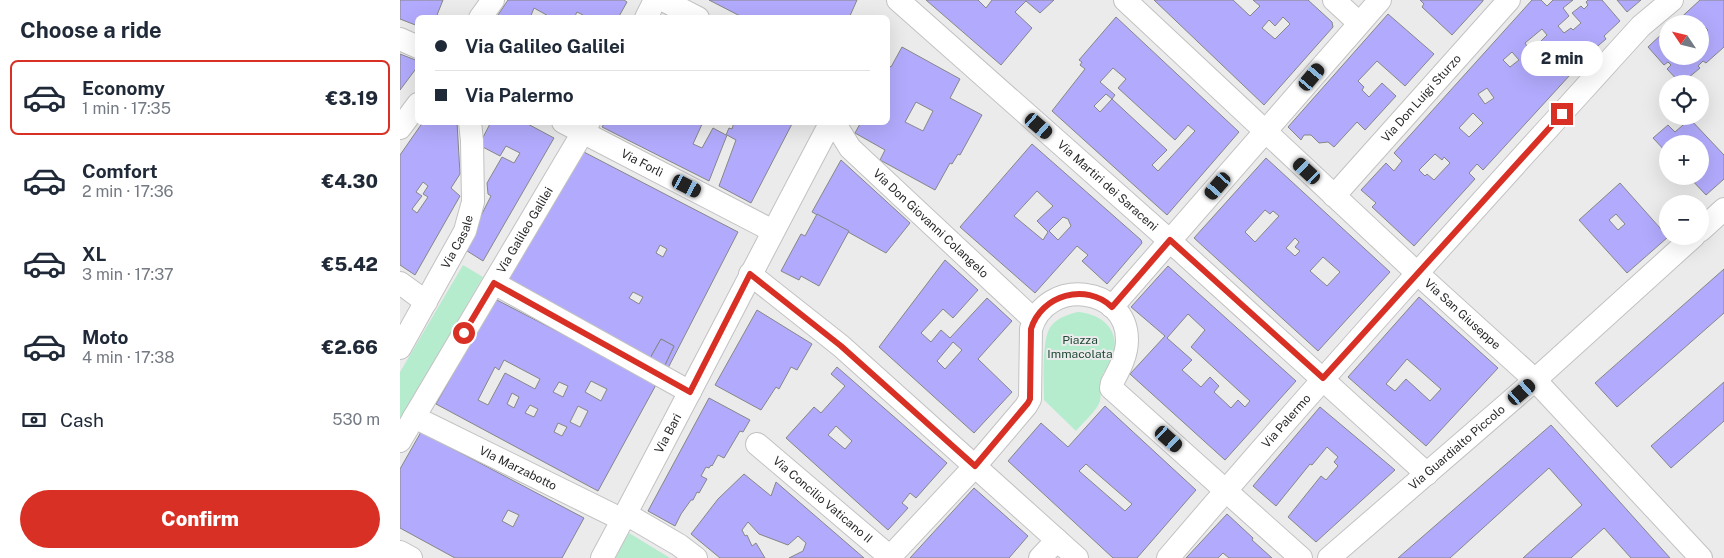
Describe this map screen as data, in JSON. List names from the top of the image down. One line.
{"streets":{"street":["Via Don Luigi Sturzo","Via Forlì","Via Martiri dei Saraceni","Via Don Giovanni Colangelo","Via Galileo Galilei","Via Casale","Via San Giuseppe","Via Palermo","Via Bari","Via Guardialto Piccolo","VIa Marzabotto","Via Concilio Vaticano II"]},"crossings":[["Via Don Luigi Sturzo","Via San Giuseppe"],["Via Forlì","Via Galileo Galilei"],["Via Forlì","Via Bari"],["Via Martiri dei Saraceni","Via Palermo"],["Via Martiri dei Saraceni","Via Guardialto Piccolo"],["Via Galileo Galilei","VIa Marzabotto"],["Via San Giuseppe","Via Palermo"],["Via San Giuseppe","Via Guardialto Piccolo"],["Via Bari","VIa Marzabotto"]],"parks":["Piazza Immacolata"],"north":"top left","page":{"heading":"Choose a ride","map_buttons":["+","−"],"banner":["Via Galileo Galilei","Via Palermo"],"bubble":"2 min","list":[{"name":"Economy","note":"1 min · 17:35","value":"€3.19"},{"name":"Comfort","note":"2 min · 17:36","value":"€4.30"},{"name":"XL","note":"3 min · 17:37","value":"€5.42"},{"name":"Moto","note":"4 min · 17:38","value":"€2.66"}],"pay":["Cash","530 m"],"buttons":"Confirm"}}
